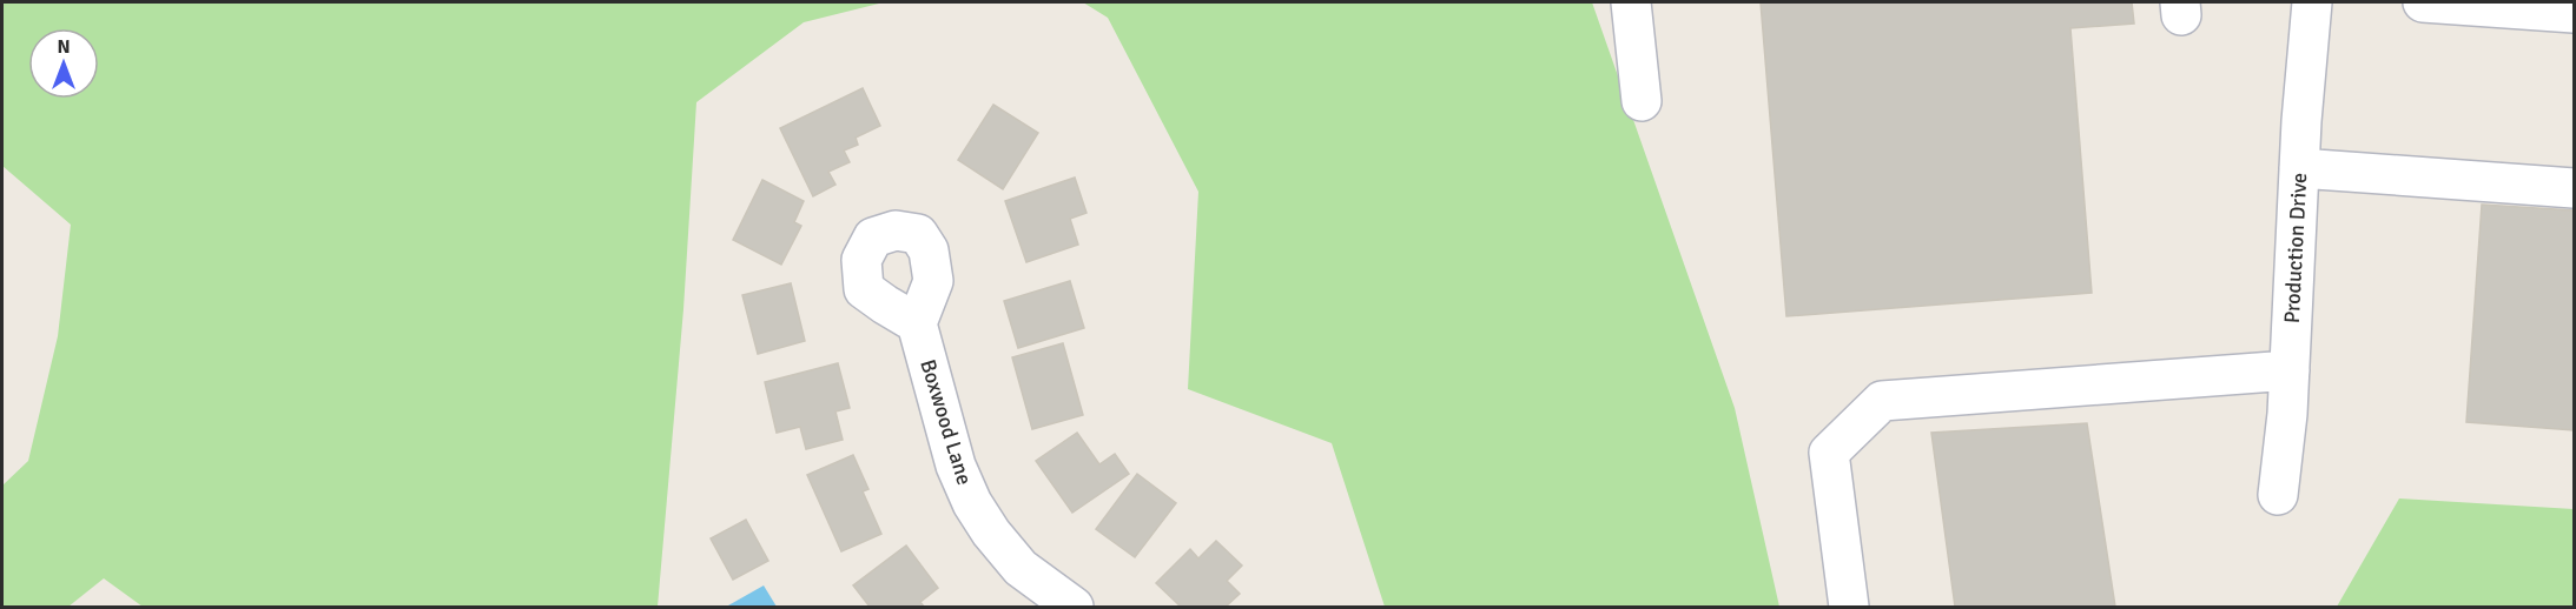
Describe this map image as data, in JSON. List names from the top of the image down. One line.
{"streets":{"street":["Production Drive","Boxwood Lane"]},"north":"top"}
